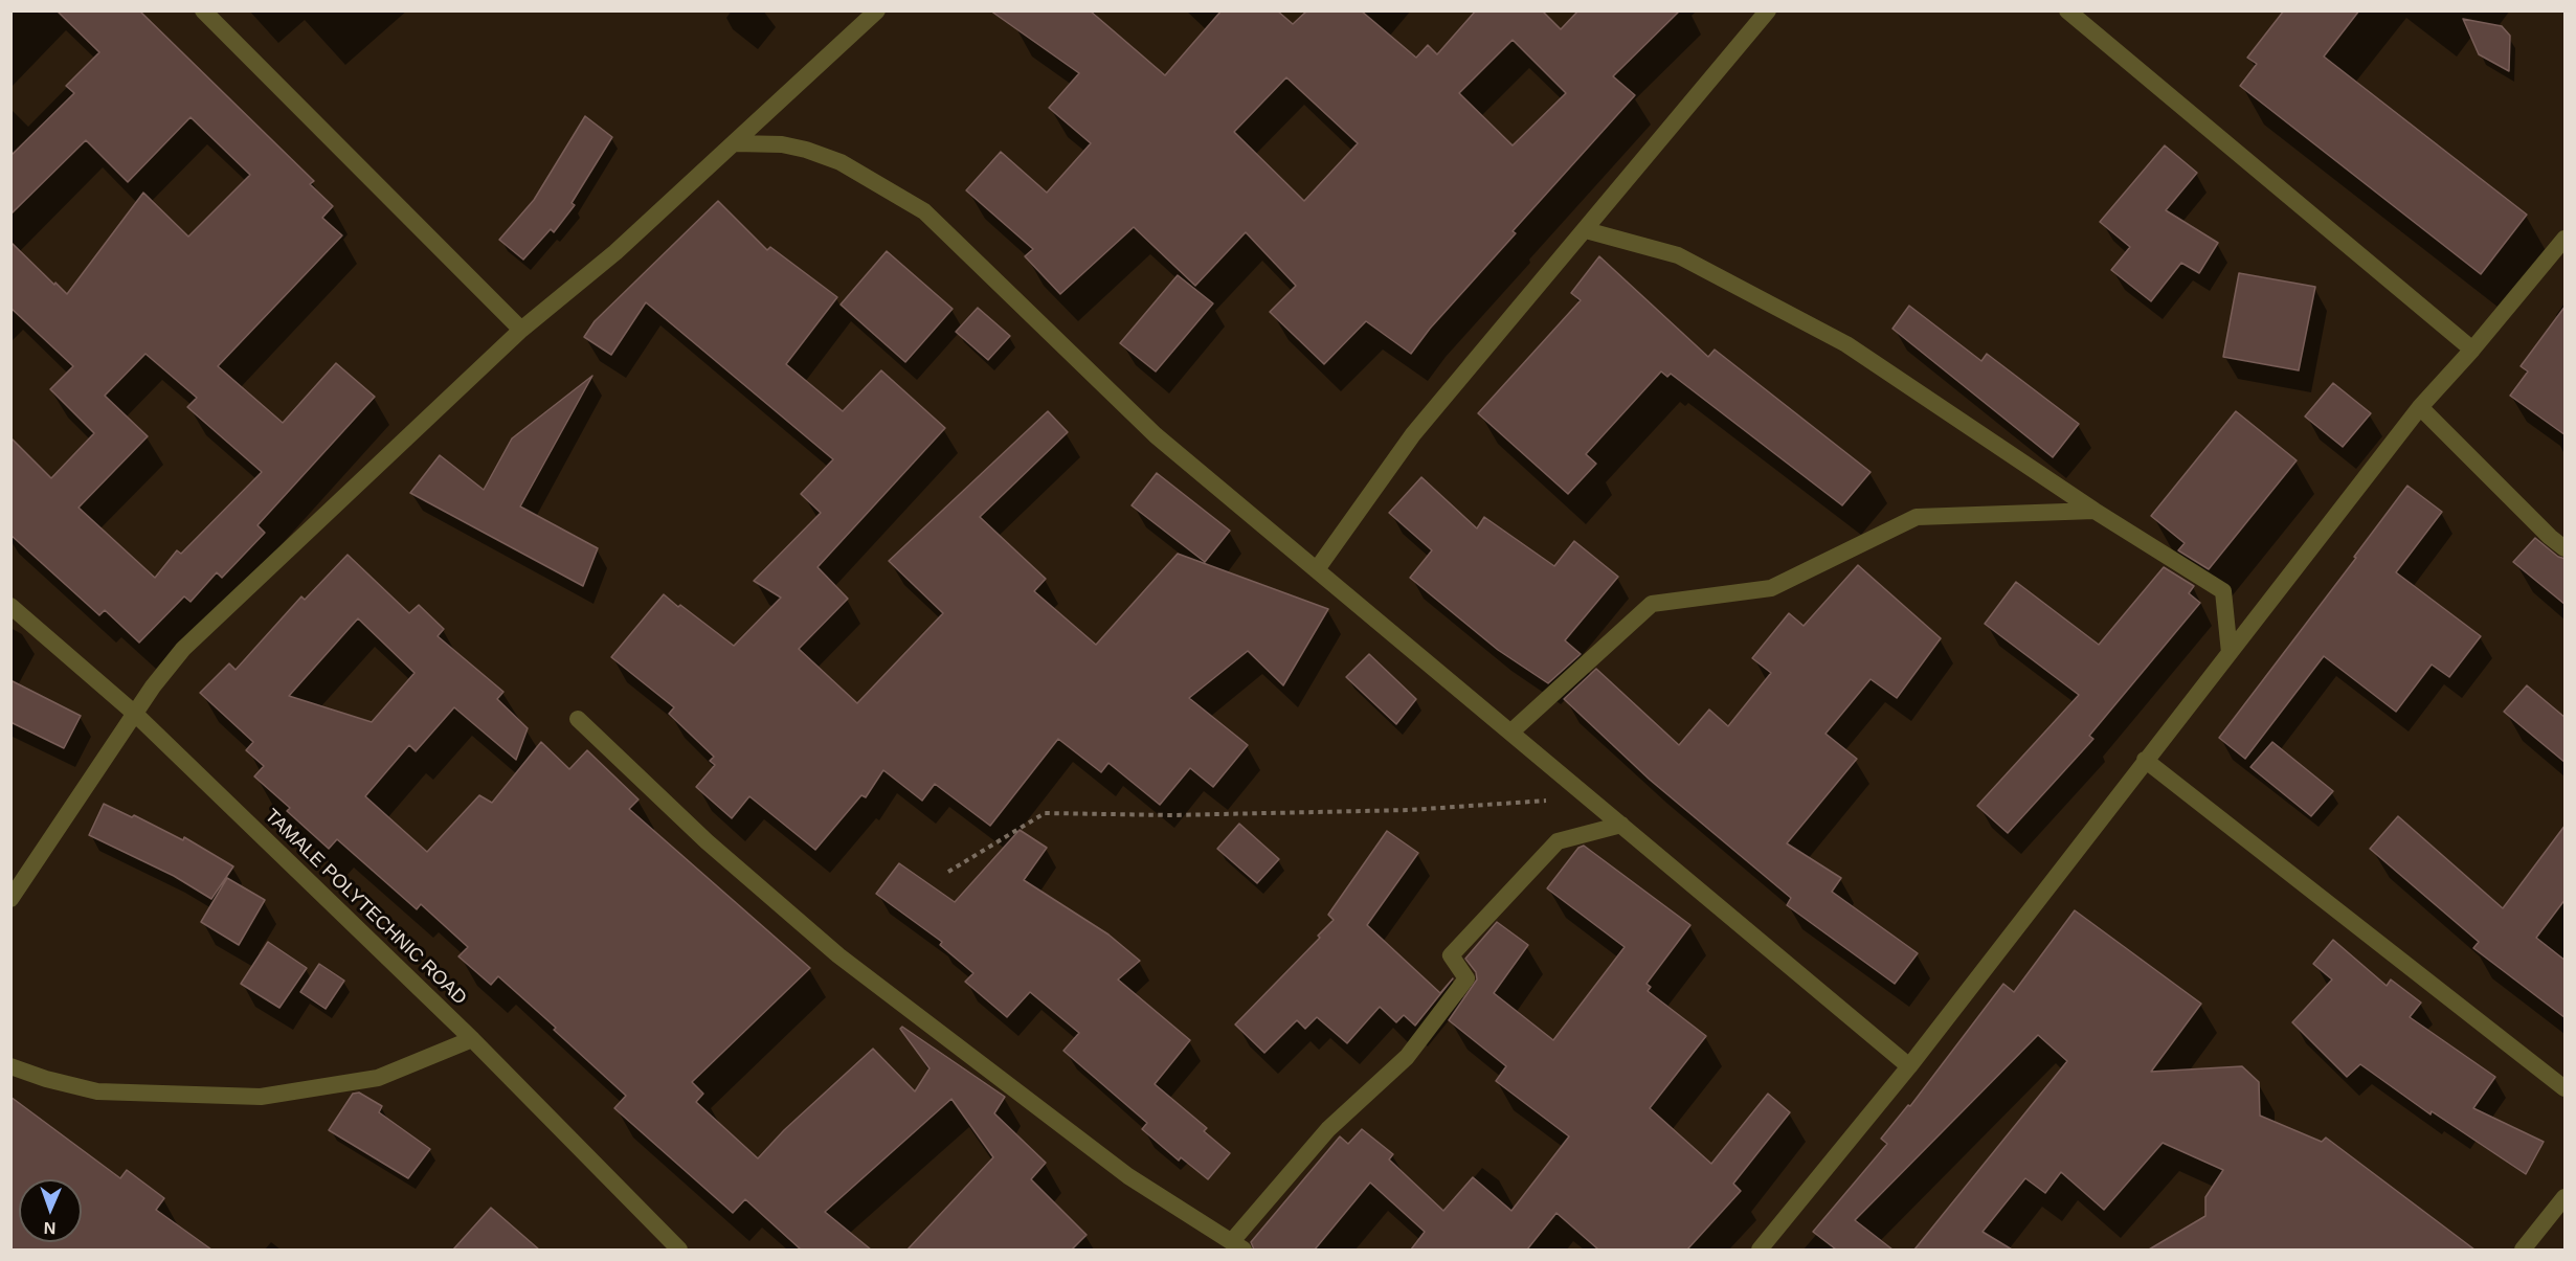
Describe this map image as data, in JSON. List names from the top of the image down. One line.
{"streets":{"street":["TAMALE POLYTECHNIC ROAD"]},"north":"bottom"}
